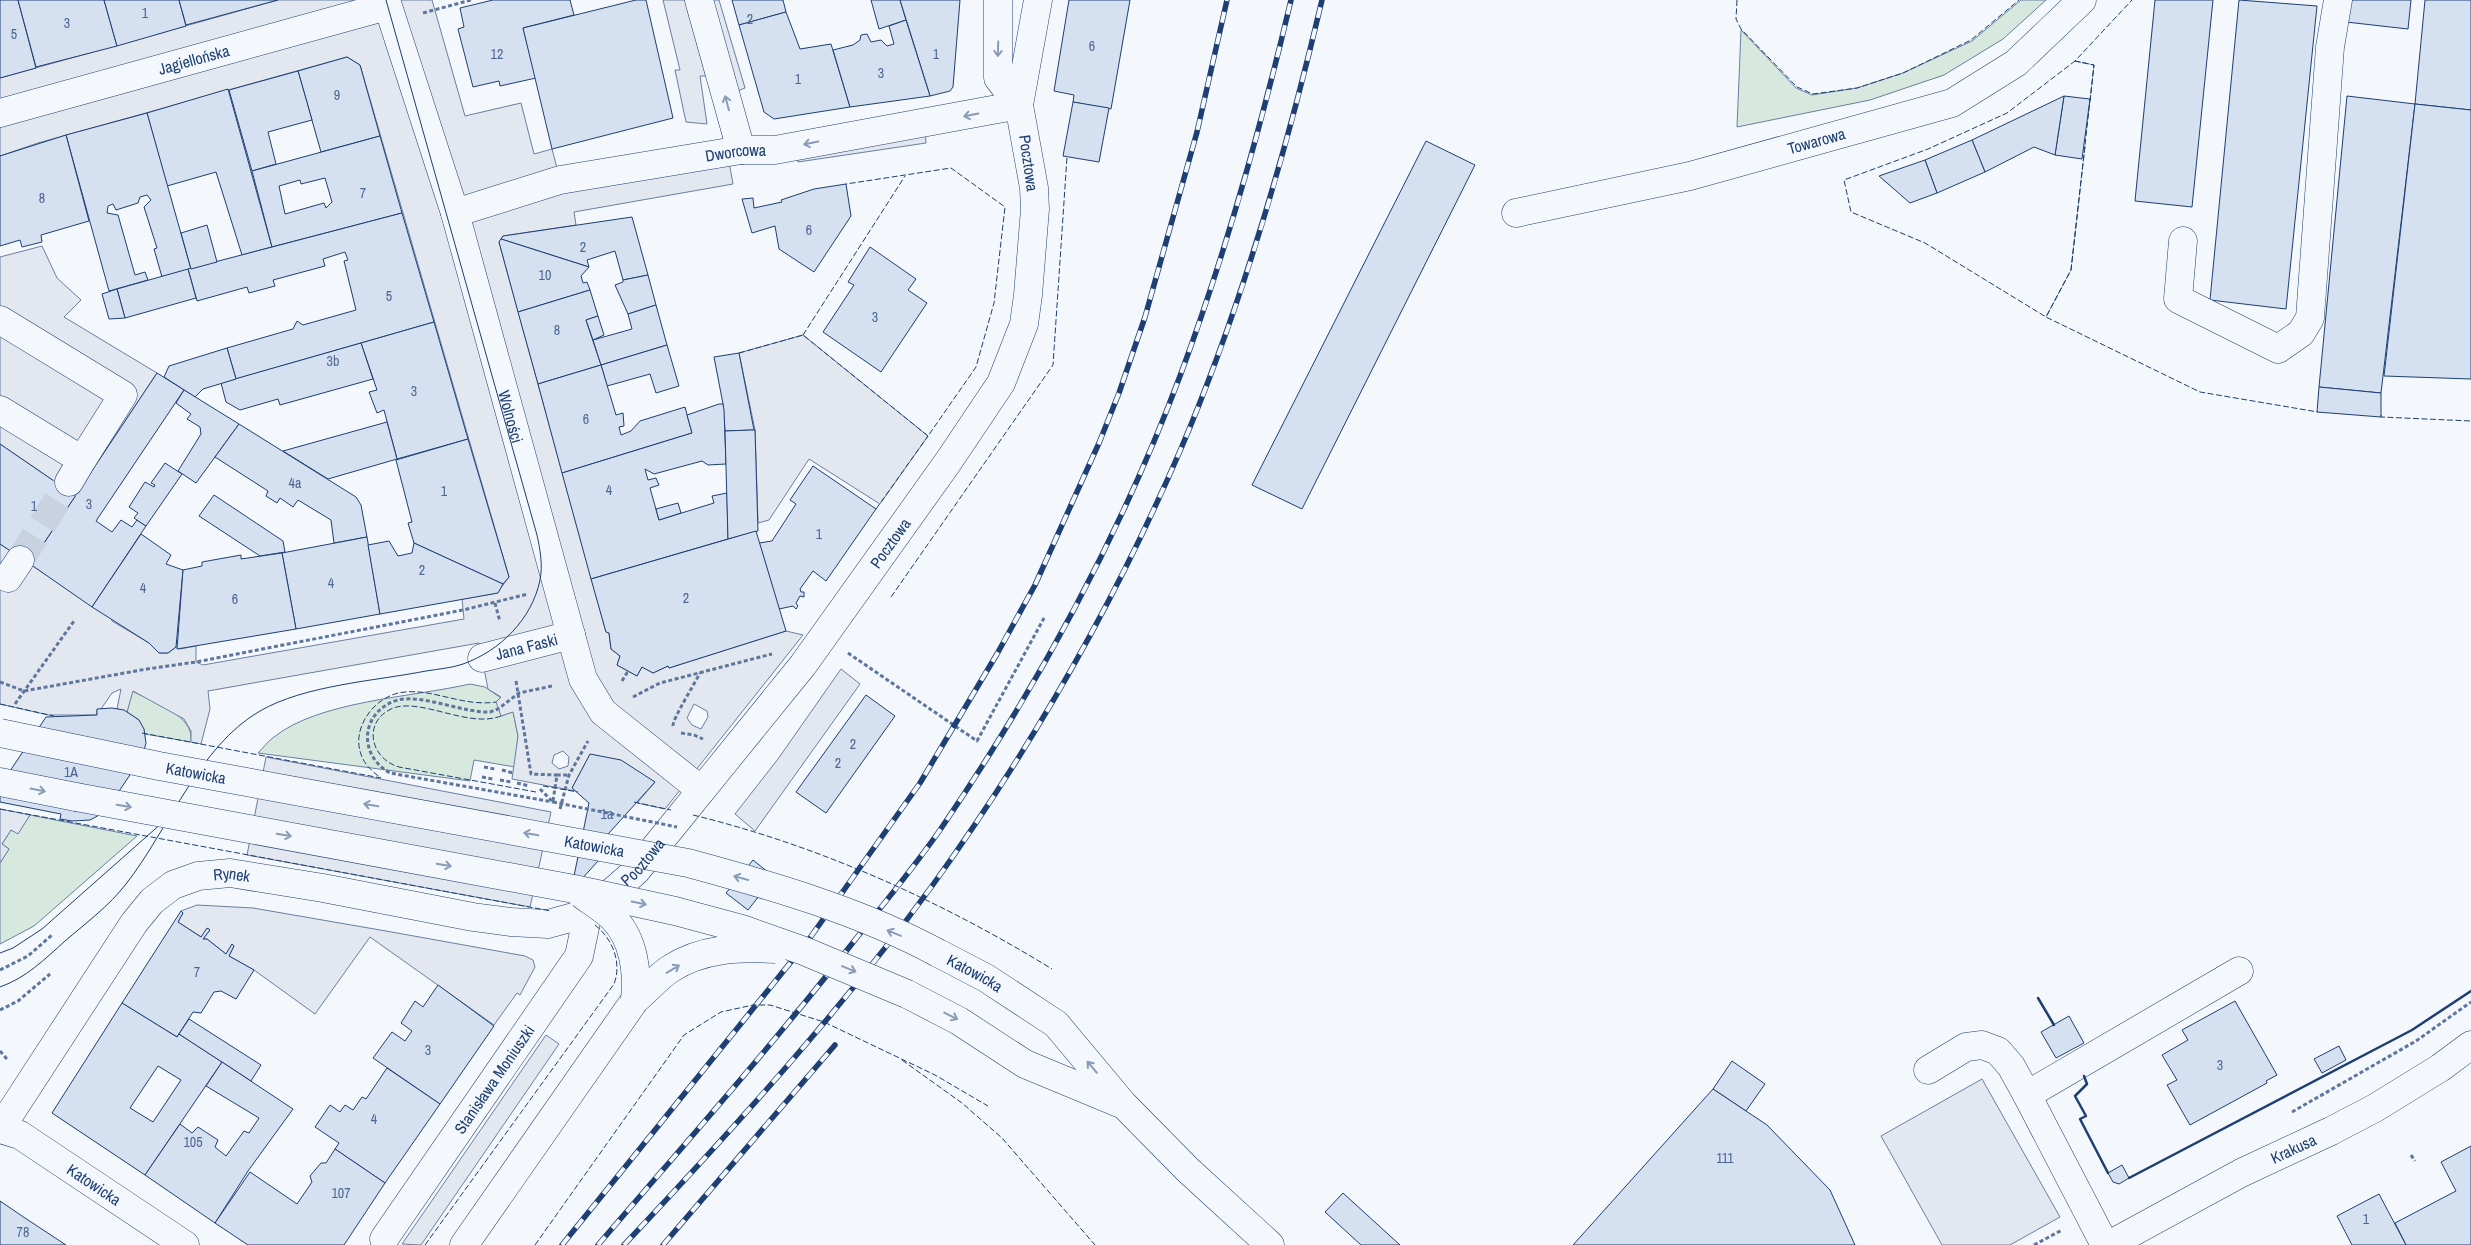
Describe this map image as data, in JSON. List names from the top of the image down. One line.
{"streets":{"street":["Jagiellońska","Towarowa","Dworcowa","Pocztowa","Wolności","Jana Faski","Katowicka","Rynek","Stanisława Moniuszki","Krakusa"]},"crossings":[["Jagiellońska","Wolności"],["Dworcowa","Pocztowa"],["Dworcowa","Wolności"],["Pocztowa","Wolności"],["Pocztowa","Rynek"],["Pocztowa","Stanisława Moniuszki"],["Wolności","Jana Faski"],["Katowicka","Rynek"],["Rynek","Stanisława Moniuszki"]],"one_way":["Dworcowa"],"house_numbers":["1","2","3","5","6","12","1","3","1","9","7","8","6","2","10","5","3","8","3b","3","6","4a","4","1","3","1","1","2","4","4","2","6","2","2","1A","1a","7","3","3","4","105","111","107","1","78"]}
